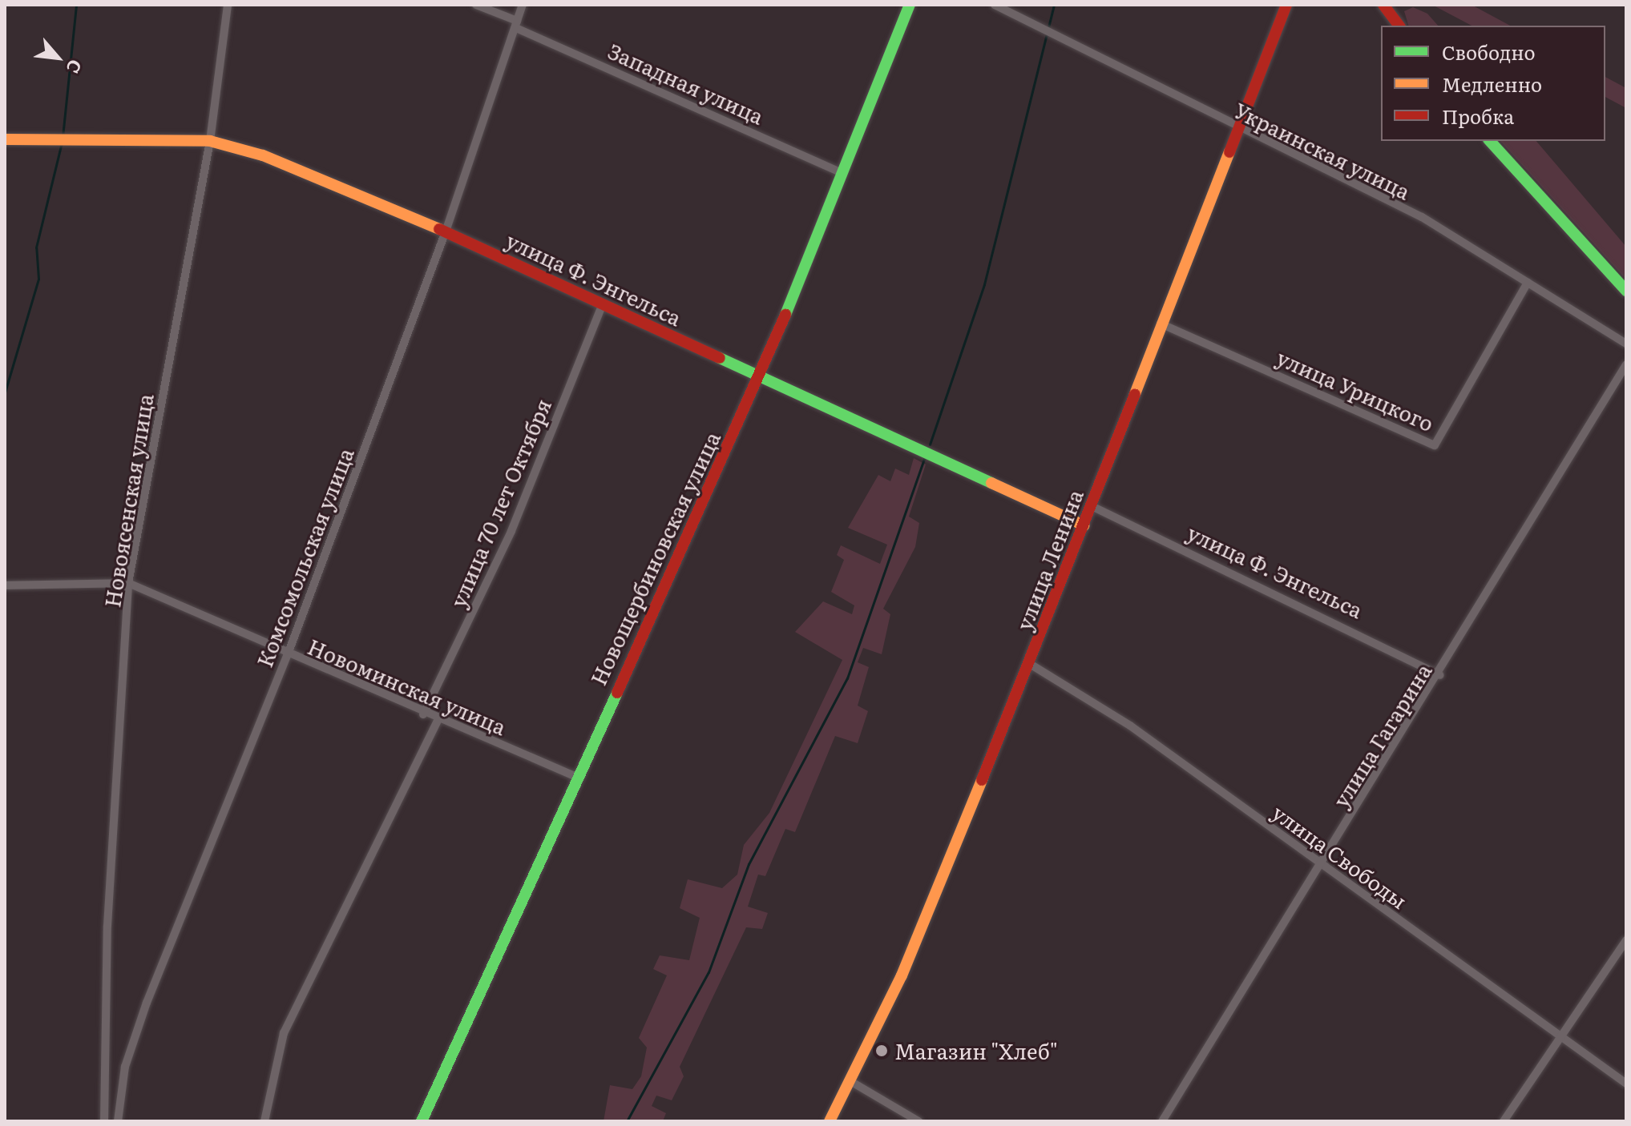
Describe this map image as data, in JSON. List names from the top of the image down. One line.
{"streets":{"main road":["улица Ф. Энгельса","Новощербиновская улица","улица Ленина"],"street":["Западная улица","Украинская улица","улица Урицкого","Новоясенская улица","улица 70 лет Октября","Комсомольская улица","Новоминская улица","улица Гагарина","улица Свободы"]},"crossings":[["Западная улица","Комсомольская улица"],["Западная улица","Новощербиновская улица"],["Украинская улица","улица Урицкого"],["Украинская улица","улица Ленина"],["улица Ф. Энгельса","Новоясенская улица"],["улица Ф. Энгельса","улица 70 лет Октября"],["улица Ф. Энгельса","Комсомольская улица"],["улица Ф. Энгельса","Новощербиновская улица"],["улица Ф. Энгельса","улица Ленина"],["улица Ф. Энгельса","улица Гагарина"],["улица Урицкого","улица Ленина"],["Новоясенская улица","Новоминская улица"],["улица 70 лет Октября","Новоминская улица"],["Комсомольская улица","Новоминская улица"],["Новощербиновская улица","Новоминская улица"],["улица Ленина","улица Свободы"],["улица Гагарина","улица Свободы"]],"places":["Магазин \"Хлеб\""],"legend":["Свободно","Медленно","Пробка"],"north":"bottom right"}
